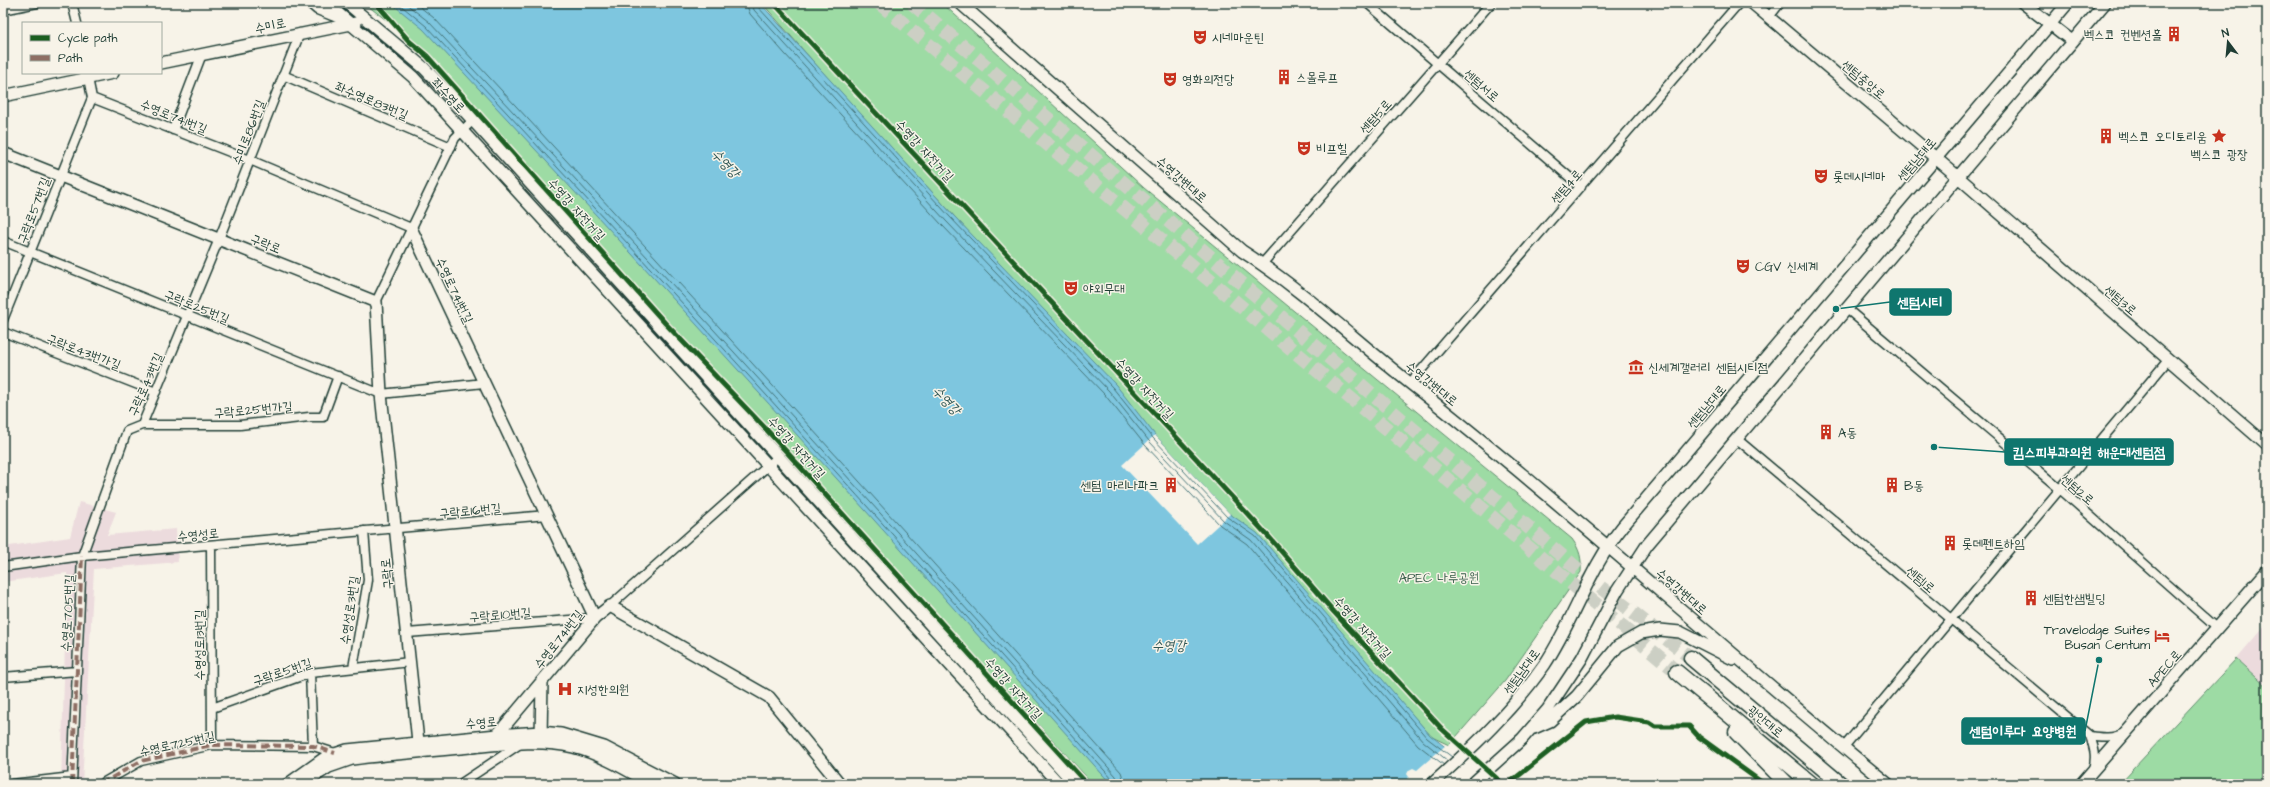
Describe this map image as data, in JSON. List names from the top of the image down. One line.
{"streets":{"highway":["광안대로"],"main road":["수미로","센텀중앙로","좌수영로","수영로741번길","센텀남대로","수영강변대로","구락로","센텀3로","APEC로","수영로"],"street":["센텀서로","좌수영로83번길","센텀5로","수미로86번길","센텀4로","구락로57번길","구락로25번길","구락로43번가길","구락로43번길","구락로25번가길","센텀2로","구락로16번길","수영성로","센텀1로","수영성로3번길","수영로705번길","구락로10번길","수영성로13번길","구락로5번길","수영로725번길"],"cycle path":["수영강 자전거길"]},"crossings":[["수미로","좌수영로"],["수미로","수미로86번길"],["센텀중앙로","센텀남대로"],["센텀중앙로","센텀3로"],["센텀서로","센텀5로"],["센텀서로","센텀4로"],["좌수영로83번길","수미로86번길"],["수영로741번길","수미로86번길"],["수영로741번길","구락로16번길"],["수영로741번길","구락로10번길"],["수영로741번길","수영로"],["센텀5로","수영강변대로"],["수미로86번길","구락로"],["수미로86번길","구락로43번길"],["센텀남대로","수영강변대로"],["수영강변대로","센텀4로"],["구락로57번길","구락로"],["구락로57번길","구락로25번길"],["구락로","구락로25번길"],["구락로","구락로43번길"],["구락로","구락로16번길"],["구락로","수영성로"],["구락로","구락로10번길"],["구락로","구락로5번길"],["구락로","수영로"],["구락로25번길","구락로43번길"],["구락로25번길","구락로25번가길"],["구락로43번가길","구락로43번길"],["구락로43번길","구락로25번가길"],["구락로43번길","수영성로"],["구락로43번길","수영로705번길"],["센텀2로","APEC로"],["구락로16번길","수영성로"],["수영성로","수영성로3번길"],["수영성로","수영로705번길"],["수영성로","수영성로13번길"],["수영성로3번길","구락로5번길"],["수영성로13번길","구락로5번길"],["수영성로13번길","수영로725번길"],["수영로","수영로725번길"]],"water":["수영강"],"parks":["APEC 나루공원"],"places":{"building":["벡스코 컨벤션홀","스몰루프","벡스코 오디토리움","A동","센텀 마리나파크","B동","롯데펜트하임","센텀한샘빌딩"],"theatre":["시네마운틴","영화의전당","비프힐","롯데시네마","CGV 신세계","야외무대"],"place":["벡스코 광장"],"other":["센텀시티","킴스피부과의원 해운대센텀점","센텀이루다 요양병원"],"museum":["신세계갤러리 센텀시티점"],"hotel":["Travelodge Suites Busan Centum"],"hospital":["지성한의원"]},"legend":["Cycle path","Path"],"north":"top"}
